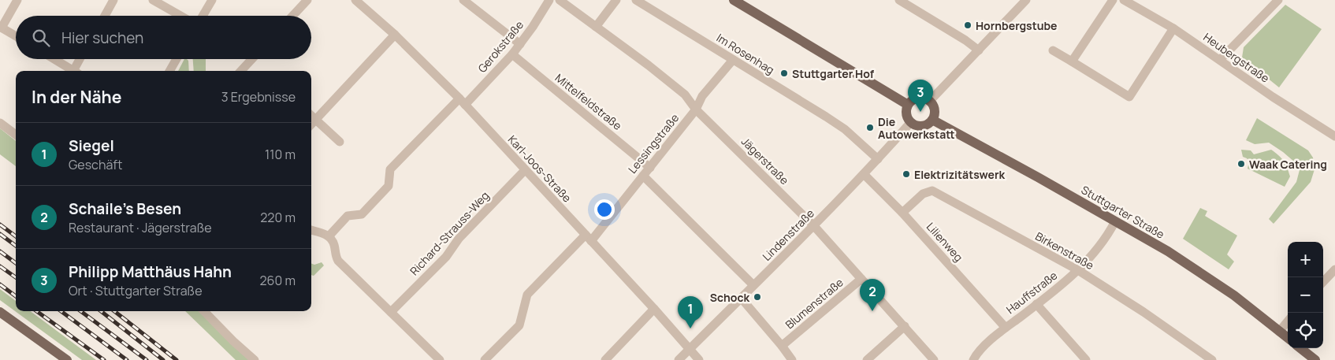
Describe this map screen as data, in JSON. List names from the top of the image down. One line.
{"streets":{"main road":["Stuttgarter Straße"],"street":["Gerokstraße","Im Rosenhag","Heubergstraße","Mittelfeldstraße","Lessingstraße","Jägerstraße","Karl-Joos-Straße","Richard-Strauss-Weg","Lindenstraße","Lilienweg","Birkenstraße","Hauffstraße","Blumenstraße"]},"crossings":[["Gerokstraße","Mittelfeldstraße"],["Gerokstraße","Karl-Joos-Straße"],["Im Rosenhag","Lessingstraße"],["Im Rosenhag","Lindenstraße"],["Mittelfeldstraße","Lessingstraße"],["Lessingstraße","Jägerstraße"],["Lessingstraße","Karl-Joos-Straße"],["Jägerstraße","Lindenstraße"],["Jägerstraße","Blumenstraße"],["Karl-Joos-Straße","Richard-Strauss-Weg"],["Karl-Joos-Straße","Lindenstraße"],["Stuttgarter Straße","Lindenstraße"],["Stuttgarter Straße","Hauffstraße"],["Lindenstraße","Lilienweg"],["Lilienweg","Birkenstraße"],["Lilienweg","Hauffstraße"],["Birkenstraße","Hauffstraße"]],"places":["Hornbergstube","Stuttgarter Hof","Die Autowerkstatt","Waak Catering","Elektrizitätswerk","Schock"],"page":{"search":"Hier suchen","heading":["In der Nähe","3 Ergebnisse"],"pins":["3","2","1"],"list":[{"mark":"1","name":"Siegel","note":"Geschäft","value":"110 m"},{"mark":"2","name":"Schaile's Besen","note":"Restaurant · Jägerstraße","value":"220 m"},{"mark":"3","name":"Philipp Matthäus Hahn","note":"Ort · Stuttgarter Straße","value":"260 m"}],"map_buttons":["+","−"]}}
